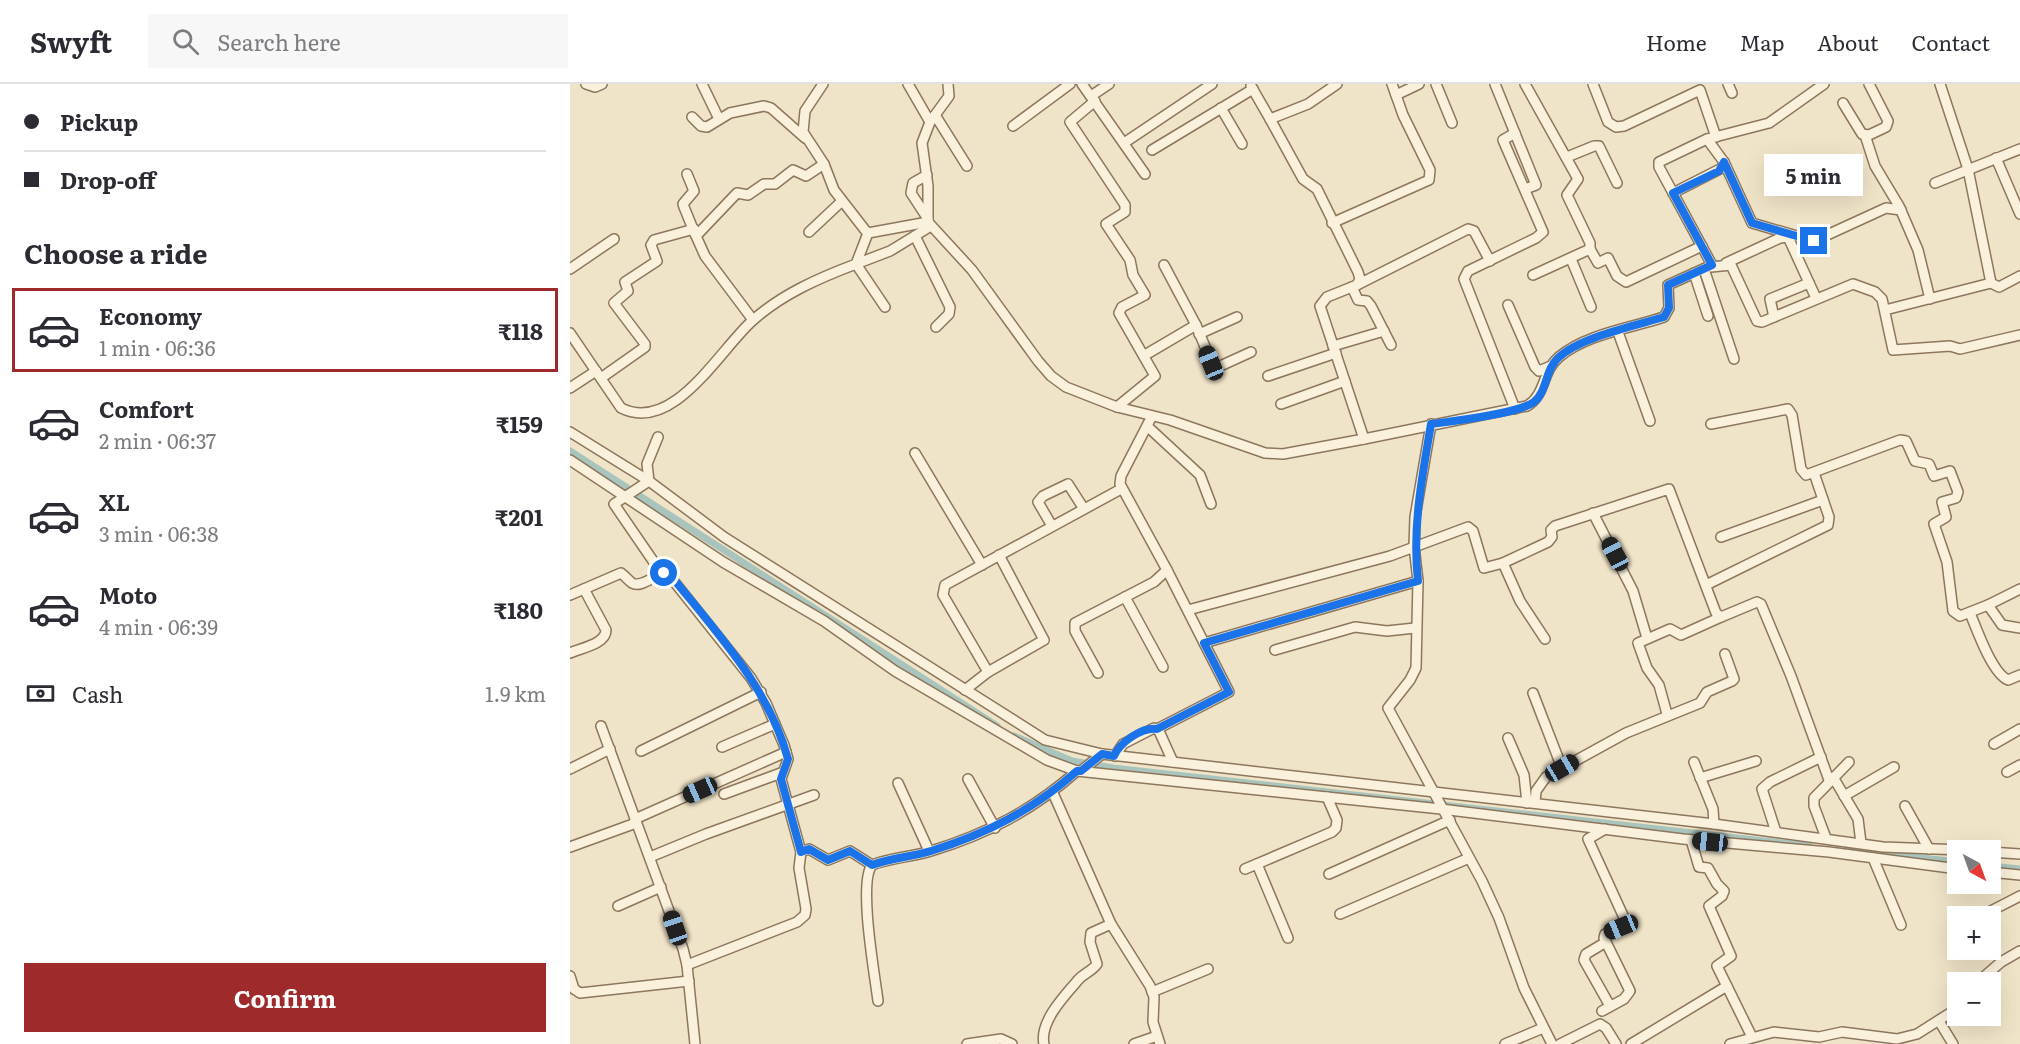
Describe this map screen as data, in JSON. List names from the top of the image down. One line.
{"north":"bottom right","page":{"header":"Swyft","search":"Search here","nav":["Home","Map","About","Contact"],"banner":["Pickup","Drop-off"],"bubble":"5 min","heading":"Choose a ride","list":[{"name":"Economy","note":"1 min · 06:36","value":"₹118"},{"name":"Comfort","note":"2 min · 06:37","value":"₹159"},{"name":"XL","note":"3 min · 06:38","value":"₹201"},{"name":"Moto","note":"4 min · 06:39","value":"₹180"}],"pay":["Cash","1.9 km"],"map_buttons":["+","−"],"buttons":"Confirm"}}
